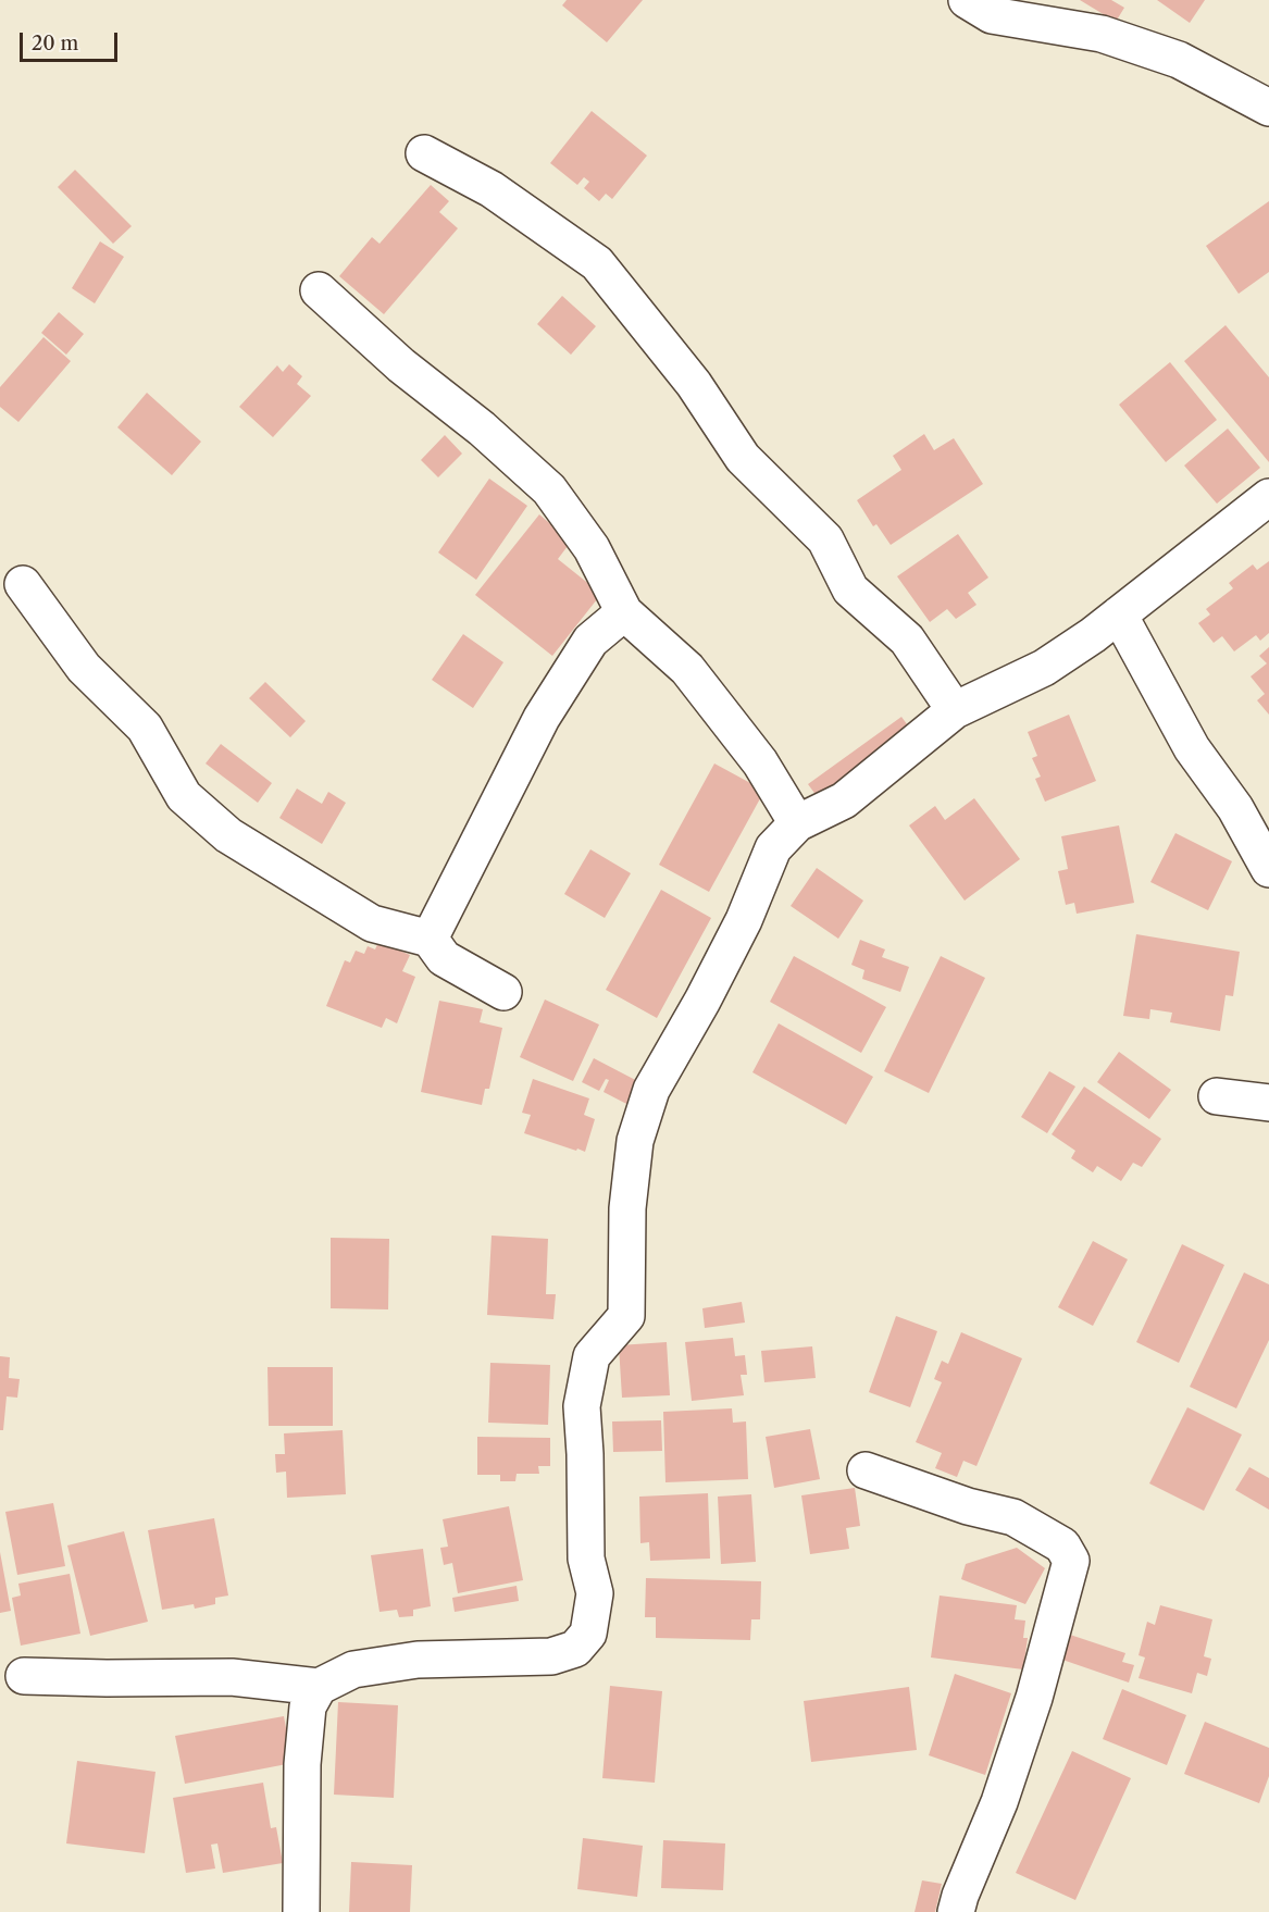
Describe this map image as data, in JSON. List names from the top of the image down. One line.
{"scale_bar":"20 m"}
